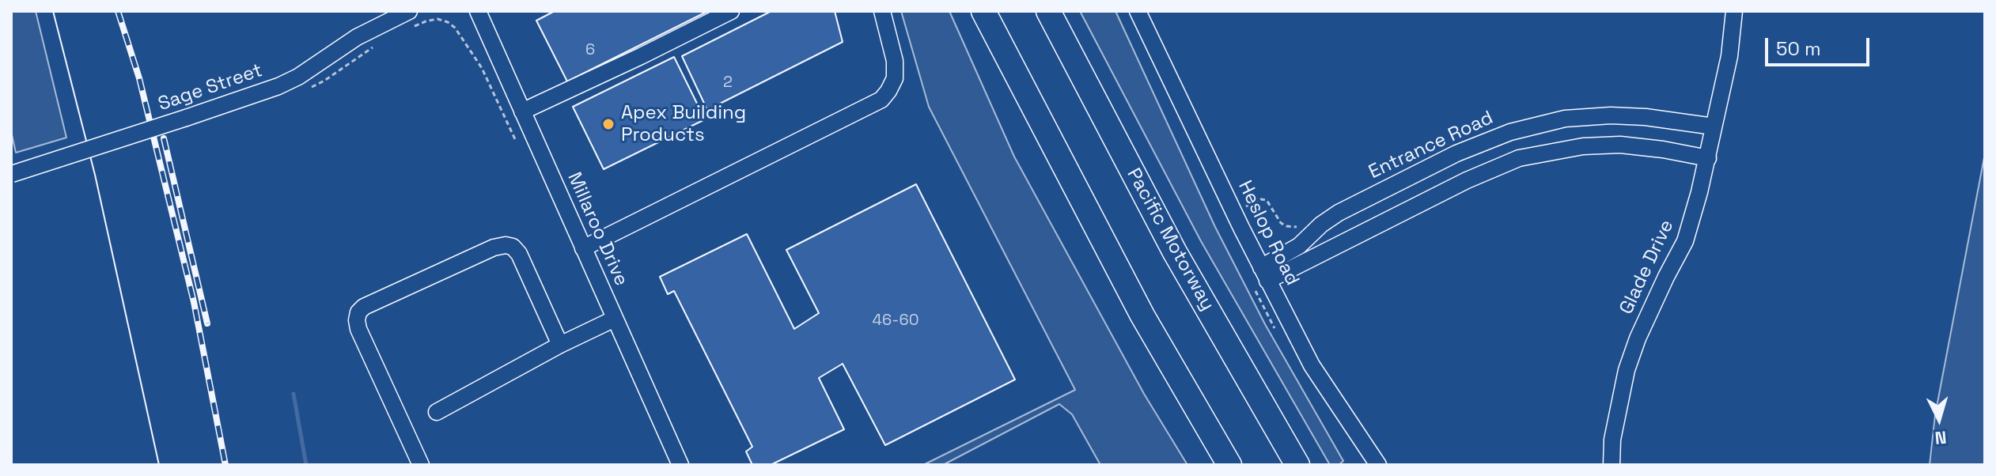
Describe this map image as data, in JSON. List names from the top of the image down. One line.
{"streets":{"highway":["Pacific Motorway"],"street":["Sage Street","Entrance Road","Millaroo Drive","Heslop Road","Glade Drive"]},"crossings":[["Entrance Road","Heslop Road"],["Entrance Road","Glade Drive"]],"places":["Apex Building Products"],"house_numbers":["6","2","46-60"],"scale_bar":"50 m","north":"bottom"}
